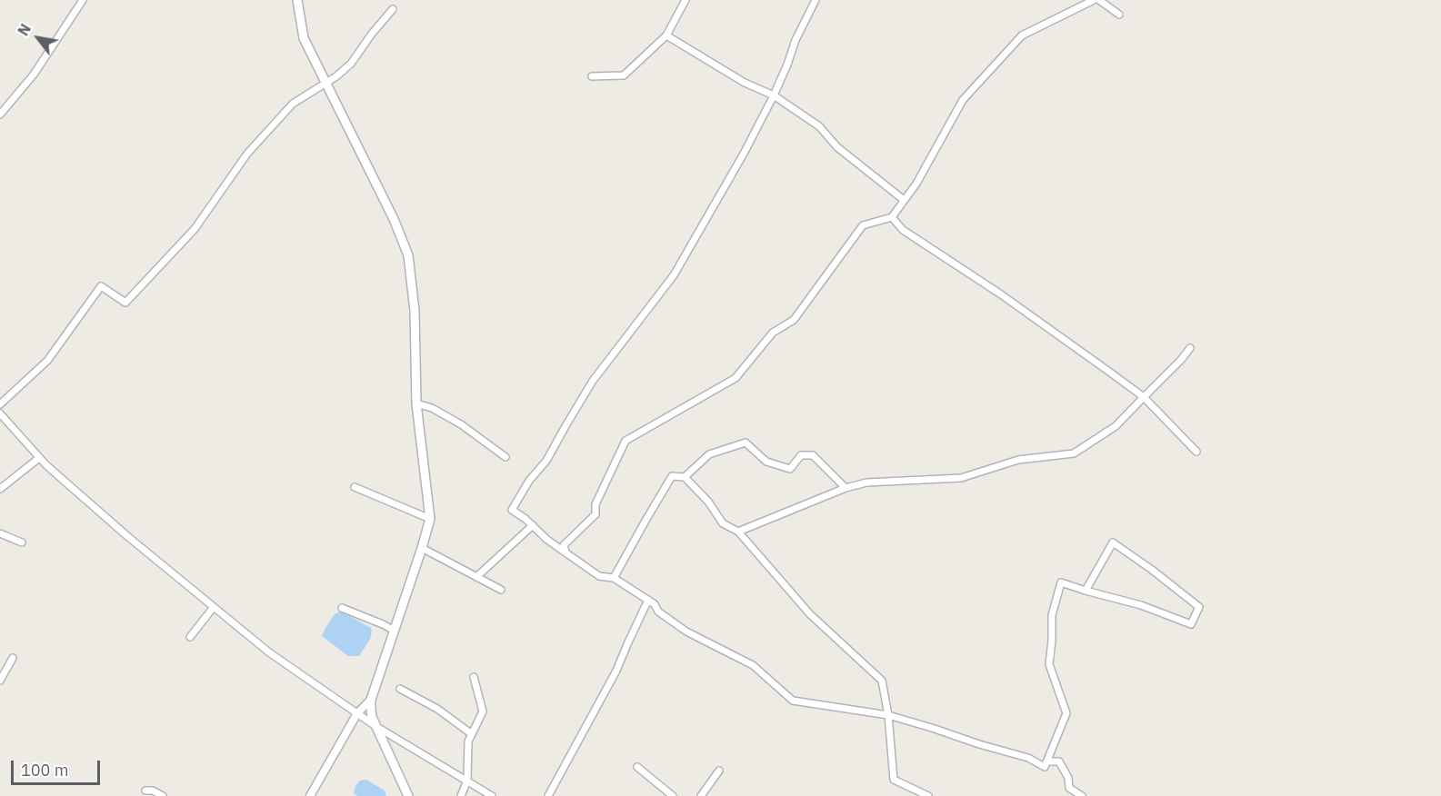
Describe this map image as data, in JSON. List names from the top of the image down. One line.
{"scale_bar":"100 m","north":"top left"}
